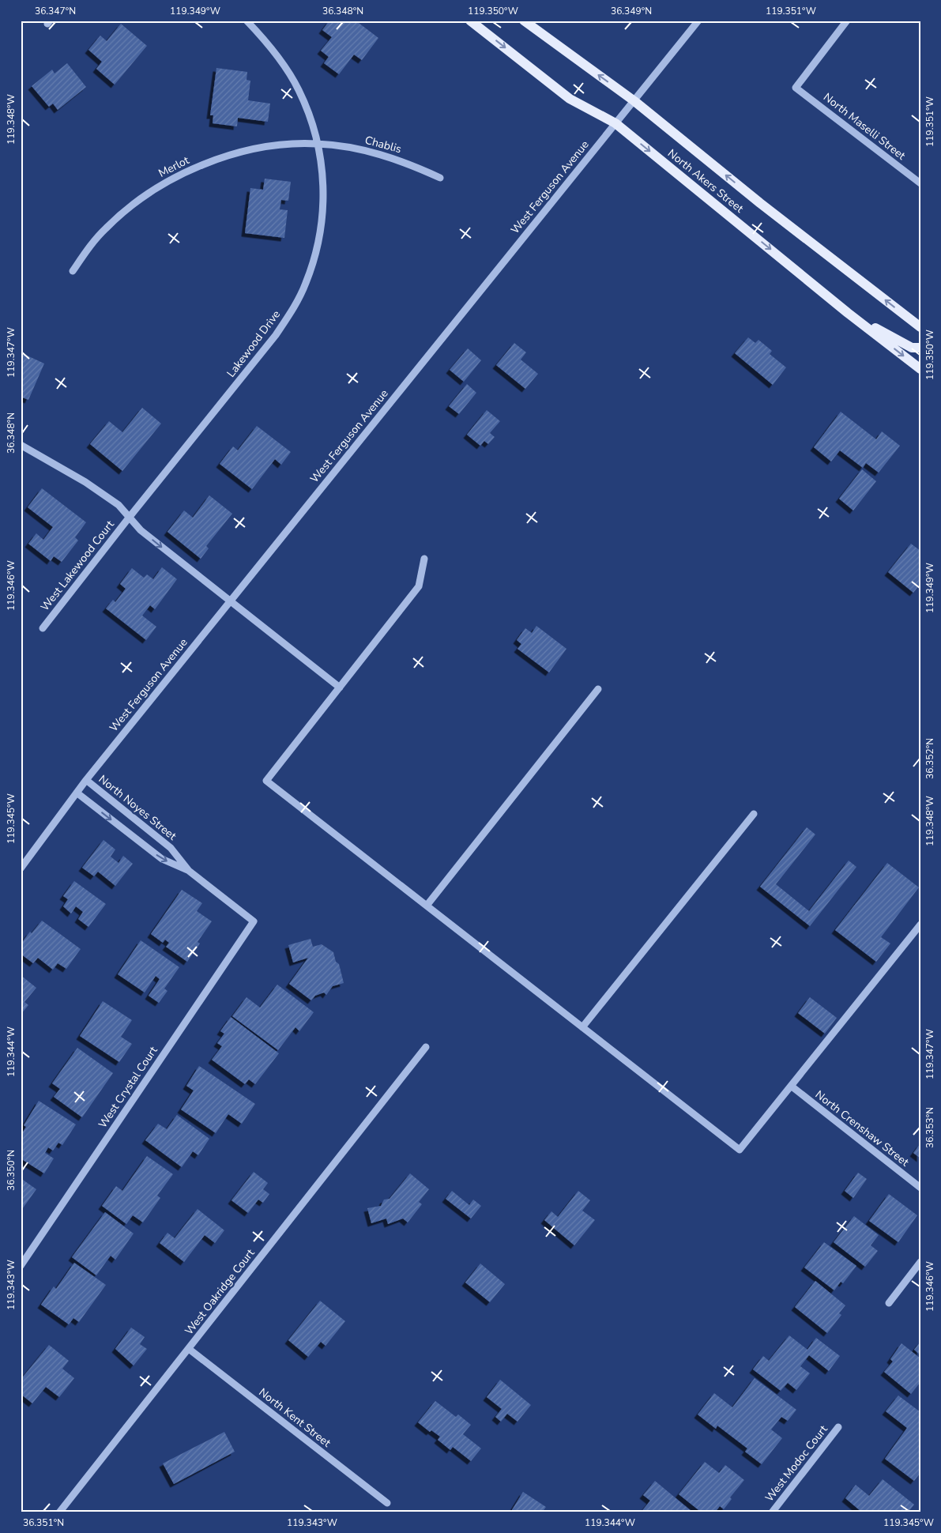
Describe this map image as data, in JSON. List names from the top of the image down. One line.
{"streets":{"main road":["North Akers Street"],"street":["North Maselli Street","Chablis","Merlot","West Ferguson Avenue","Lakewood Drive","West Lakewood Court","North Noyes Street","West Crystal Court","North Crenshaw Street","West Oakridge Court","North Kent Street","West Modoc Court"]},"crossings":[["Chablis","Merlot"],["Chablis","Lakewood Drive"],["Merlot","Lakewood Drive"],["North Akers Street","West Ferguson Avenue"],["West Ferguson Avenue","North Noyes Street"],["Lakewood Drive","West Lakewood Court"],["North Noyes Street","West Crystal Court"],["West Oakridge Court","North Kent Street"]],"coordinates":["36.347°N","119.349°W","36.348°N","119.350°W","36.349°N","119.351°W","119.348°W","119.347°W","119.346°W","36.352°N","119.345°W","119.344°W","36.353°N","36.350°N","119.343°W","36.351°N"]}
